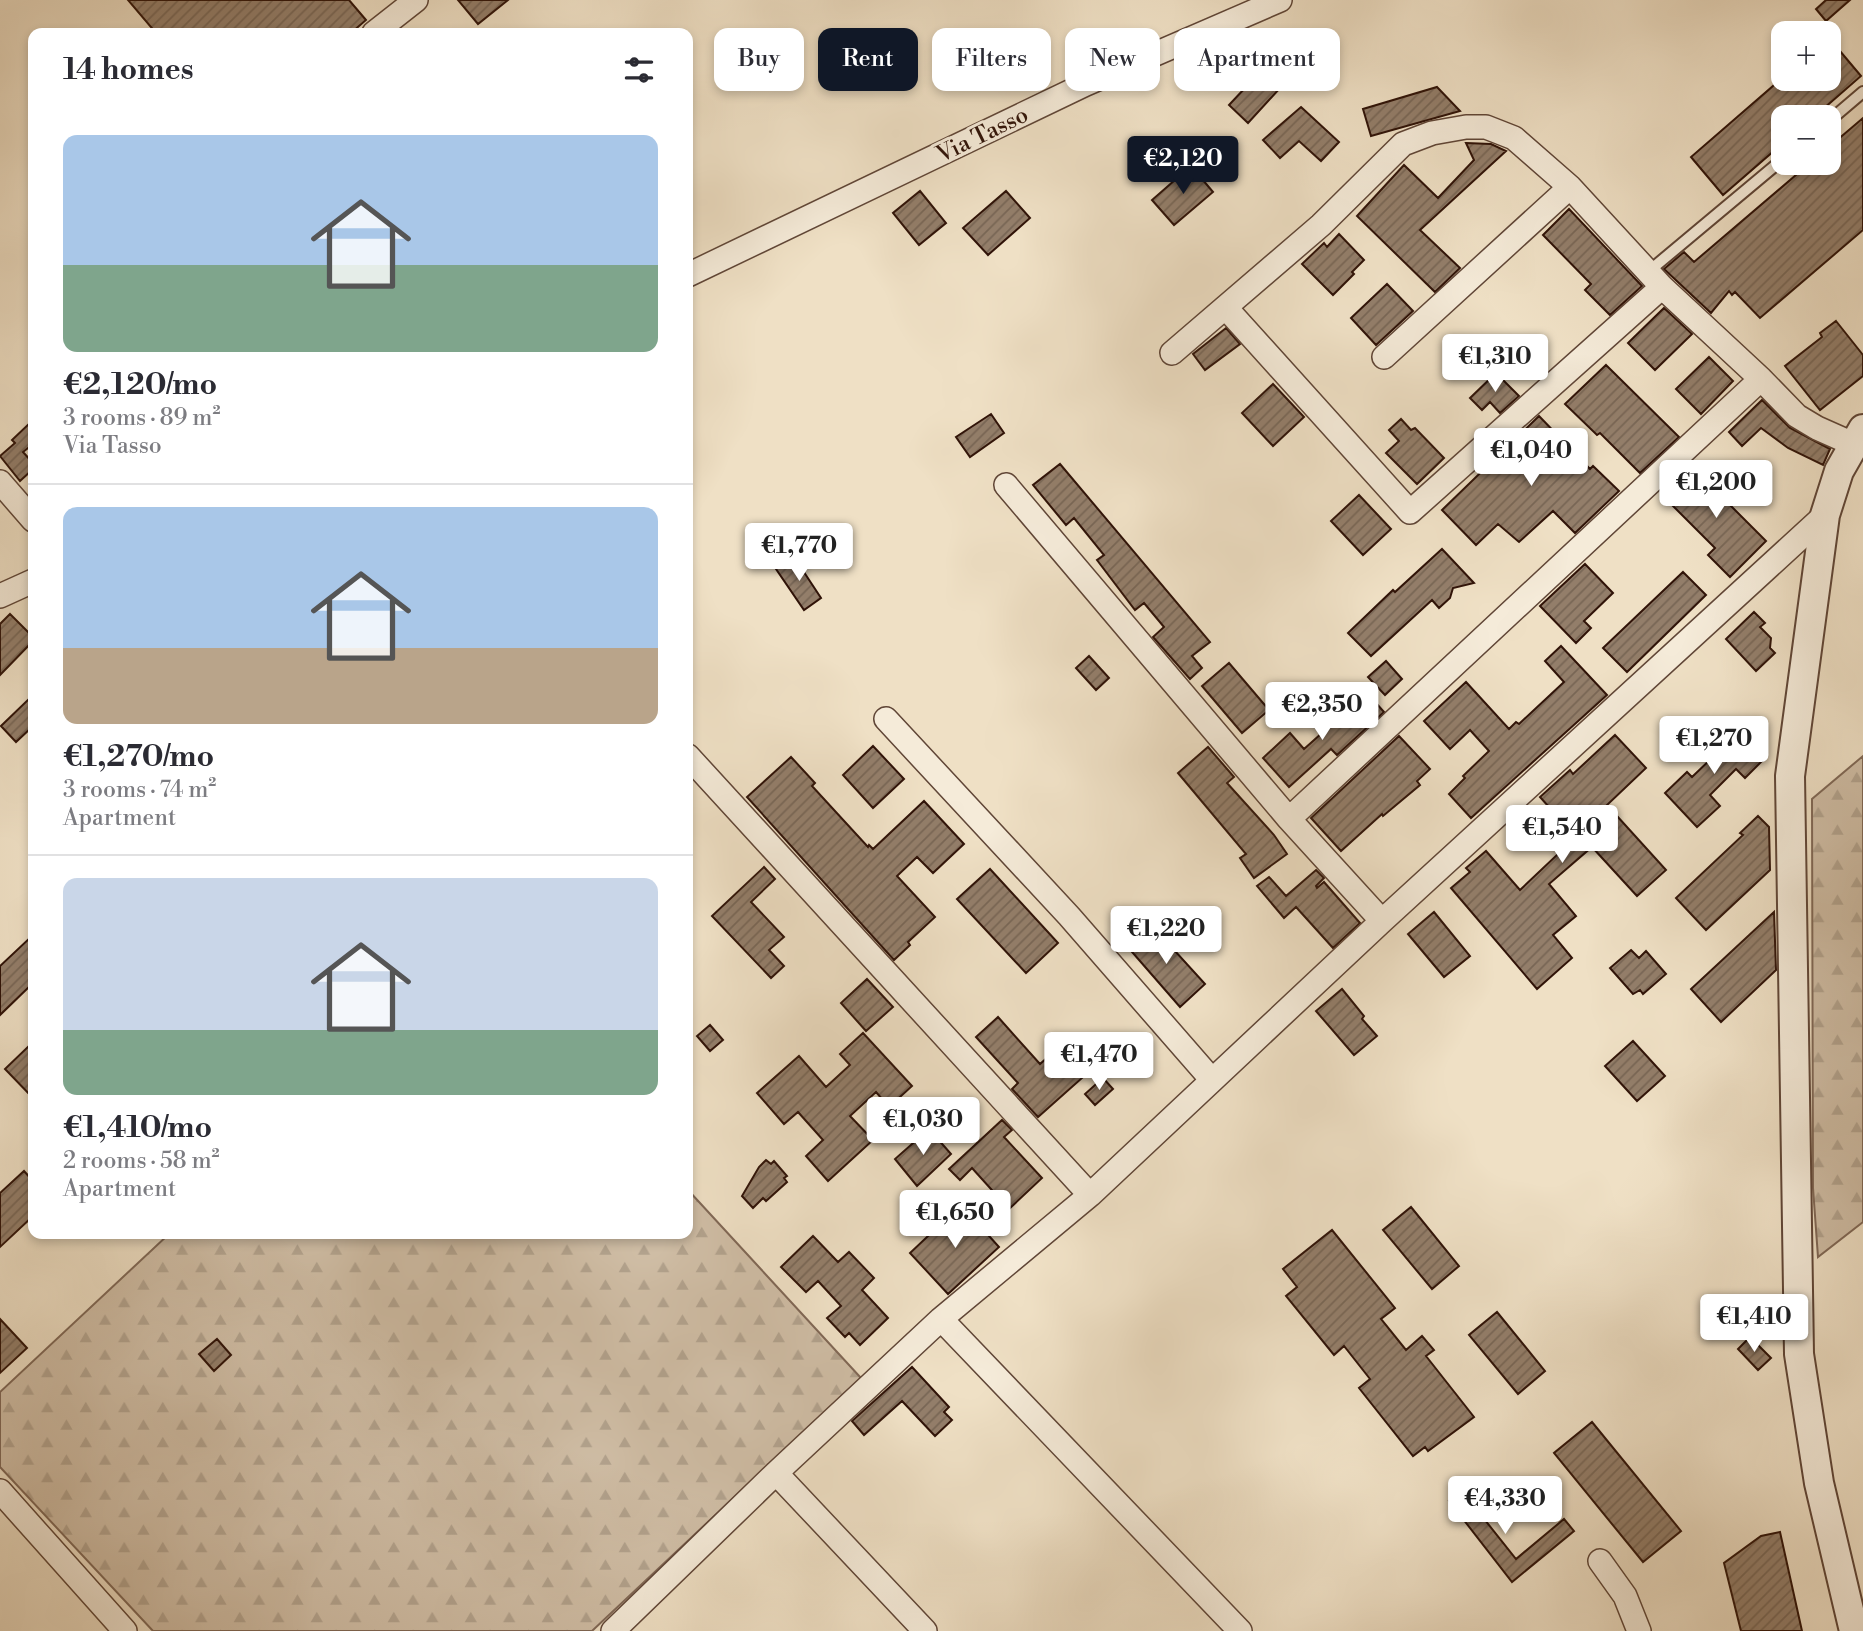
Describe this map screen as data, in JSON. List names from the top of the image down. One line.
{"streets":{"street":["Via Tasso"]},"page":{"map_buttons":["+","−"],"chip":["Buy","Rent","Filters","New","Apartment"],"heading":"14 homes","list":[{"name":"€2,120/mo","note":"3 rooms · 89 m² · Via Tasso"},{"name":"€1,270/mo","note":"3 rooms · 74 m² · Apartment"},{"name":"€1,410/mo","note":"2 rooms · 58 m² · Apartment"}],"price":["€2,120","€1,310","€1,040","€1,200","€1,770","€2,350","€1,270","€1,540","€1,220","€1,470","€1,030","€1,650","€1,410","€4,330"]}}
